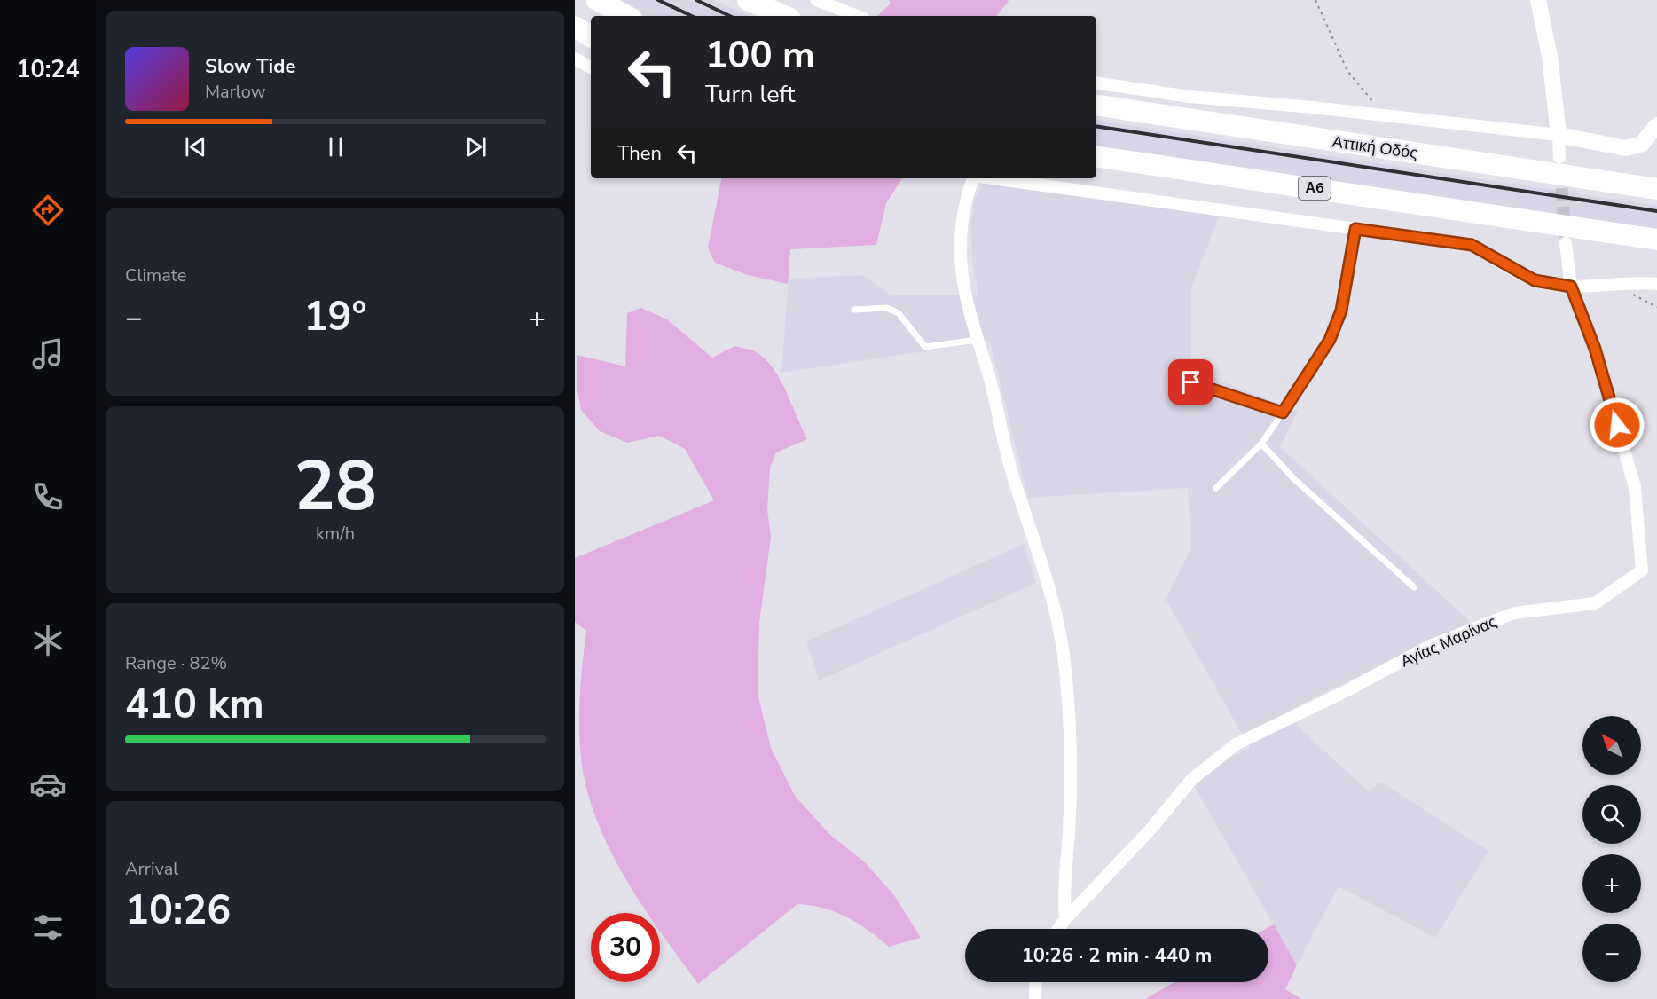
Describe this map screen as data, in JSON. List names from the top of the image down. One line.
{"streets":{"highway":["Αττική Οδός","Α6"],"street":["Αγίας Μαρίνας"]},"north":"top left","page":{"tabs":"10:24","turn":["100 m","Turn left"],"song":["Slow Tide","Marlow"],"then":"Then","tile":["Climate",["28","km/h"],["Range · 82%","410 km"],["Arrival","10:26"]],"heat":["−","19°","+"],"map_buttons":["+","−"],"limit":"30","trip":"10:26 · 2 min · 440 m"}}
